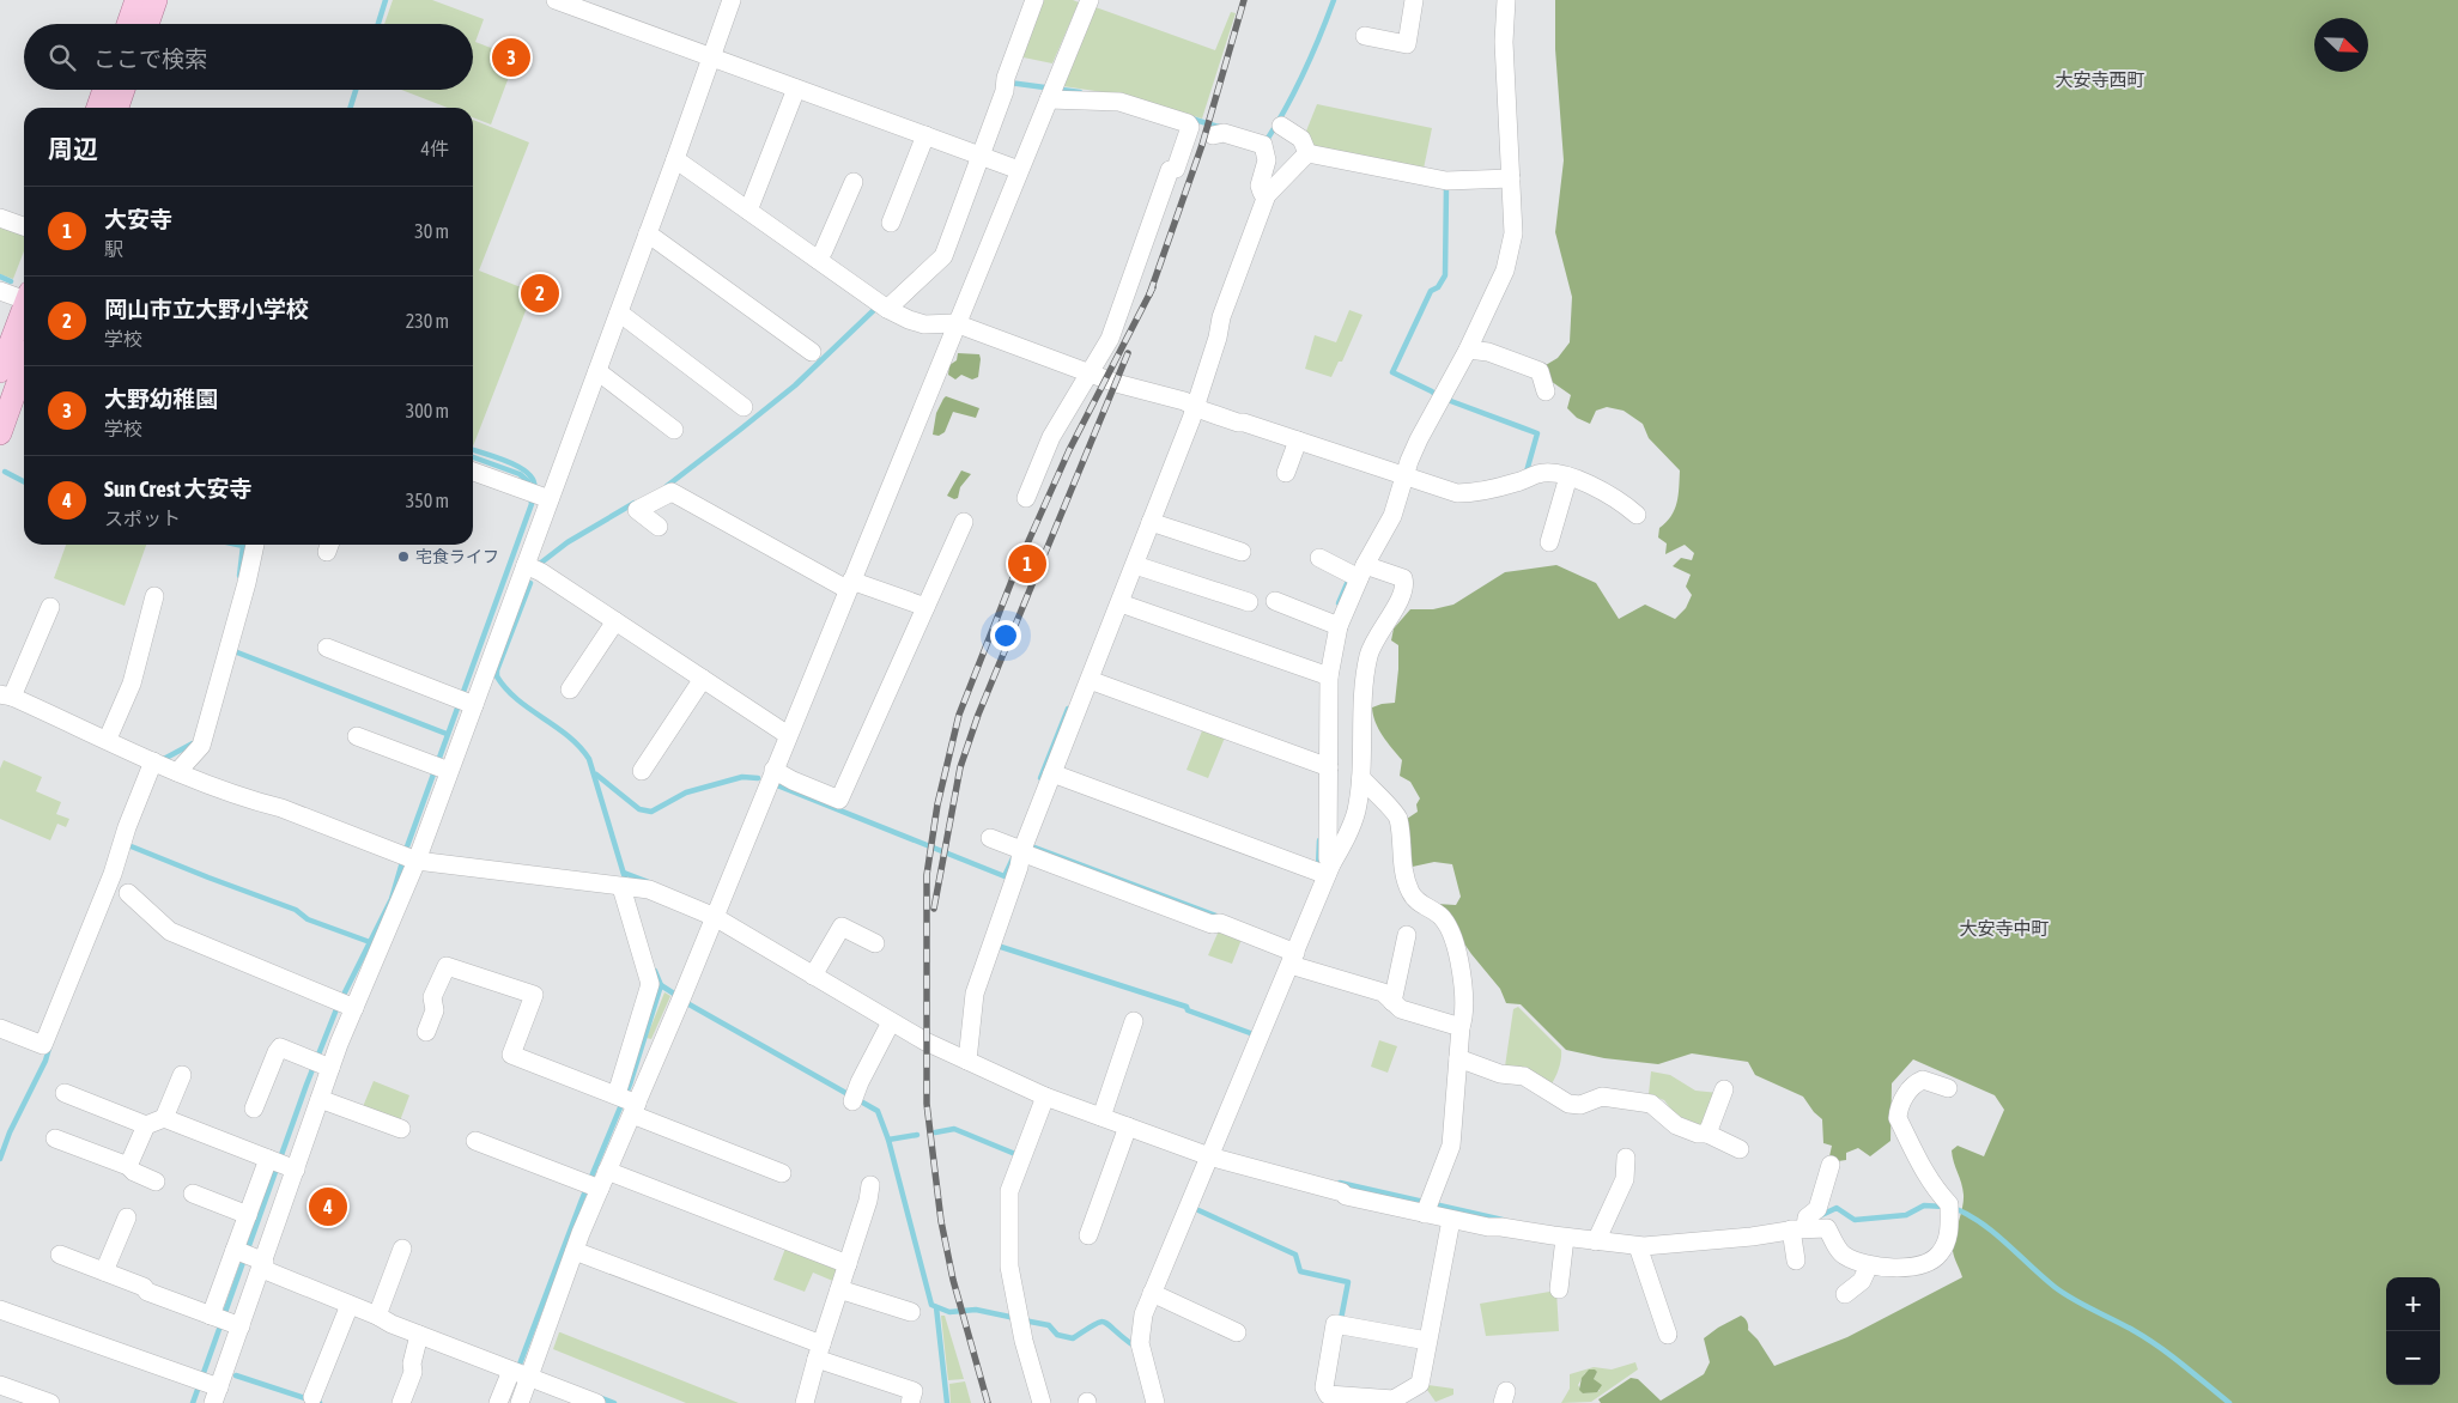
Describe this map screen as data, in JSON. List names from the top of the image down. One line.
{"districts":["大安寺西町","大安寺中町"],"places":["宅食ライフ"],"north":"bottom right","page":{"search":"ここで検索","pins":["3","2","1","4"],"heading":["周辺","4件"],"list":[{"mark":"1","name":"大安寺","note":"駅","value":"30 m"},{"mark":"2","name":"岡山市立大野小学校","note":"学校","value":"230 m"},{"mark":"3","name":"大野幼稚園","note":"学校","value":"300 m"},{"mark":"4","name":"Sun Crest 大安寺","note":"スポット","value":"350 m"}],"map_buttons":["+","−"]}}
